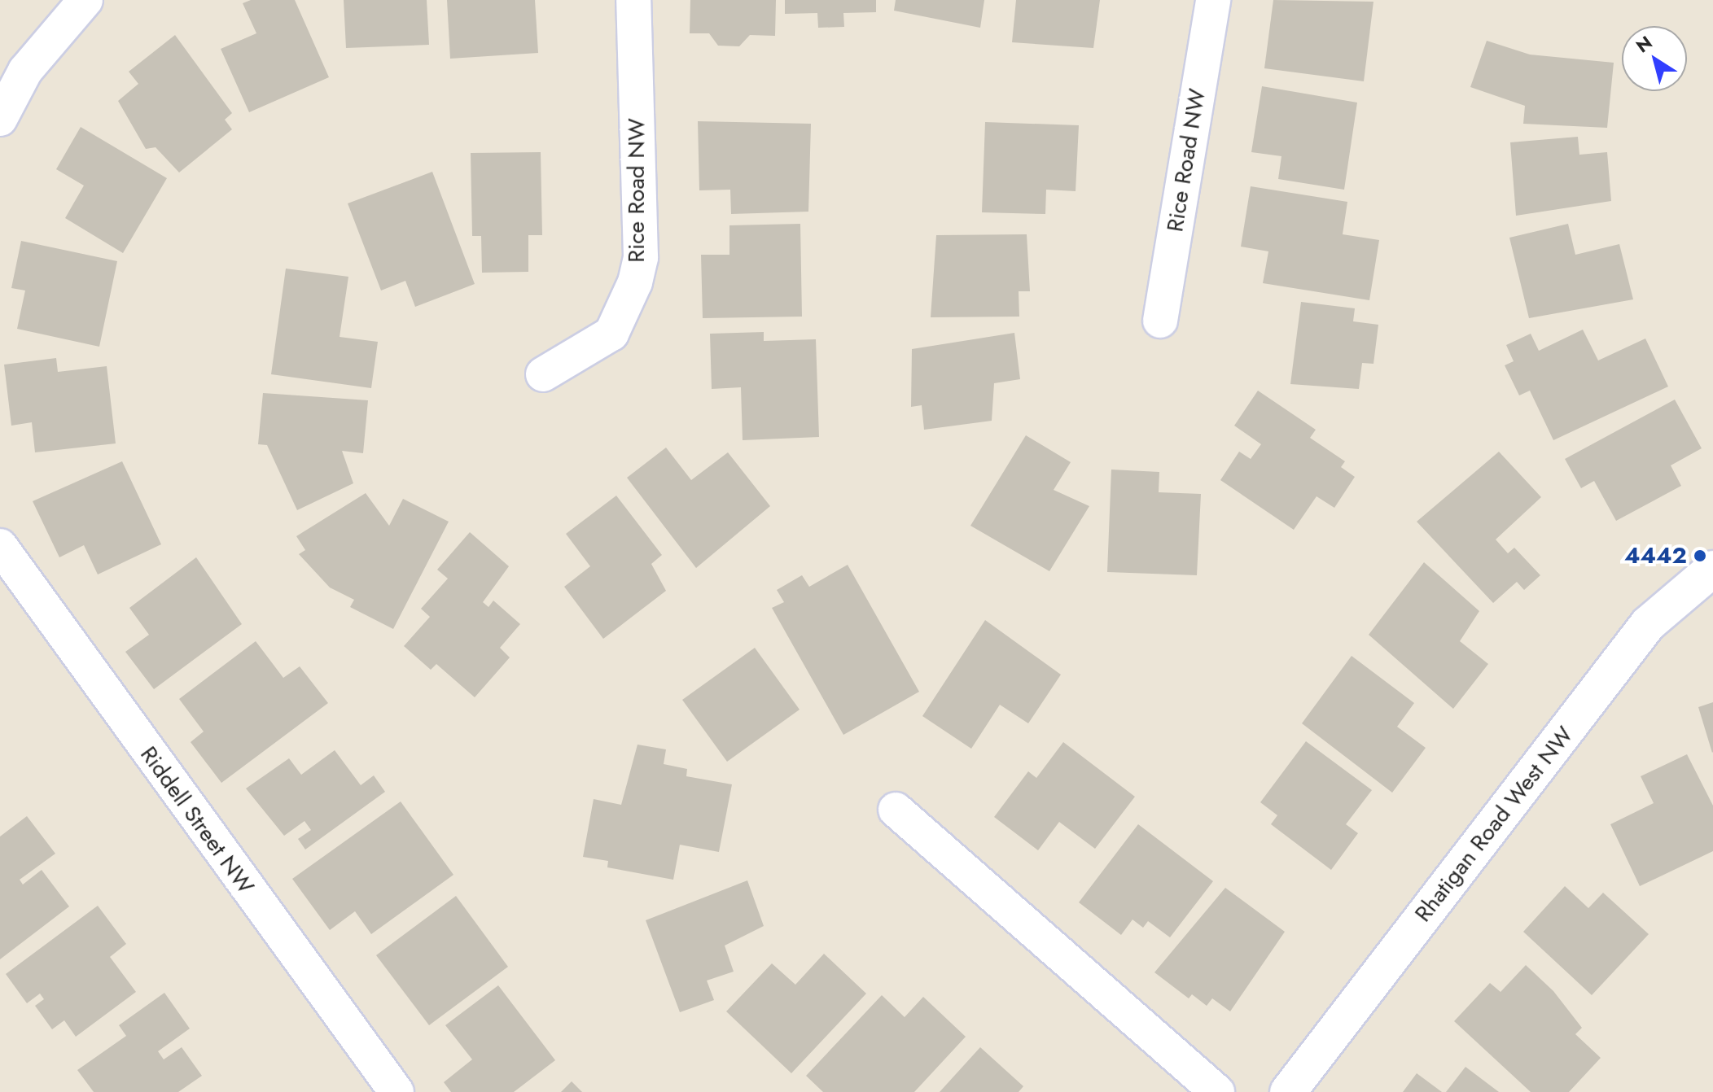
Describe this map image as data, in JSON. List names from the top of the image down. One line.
{"streets":{"street":["Rice Road NW","Riddell Street NW","Rhatigan Road West NW"]},"places":["4442"],"north":"top left"}
